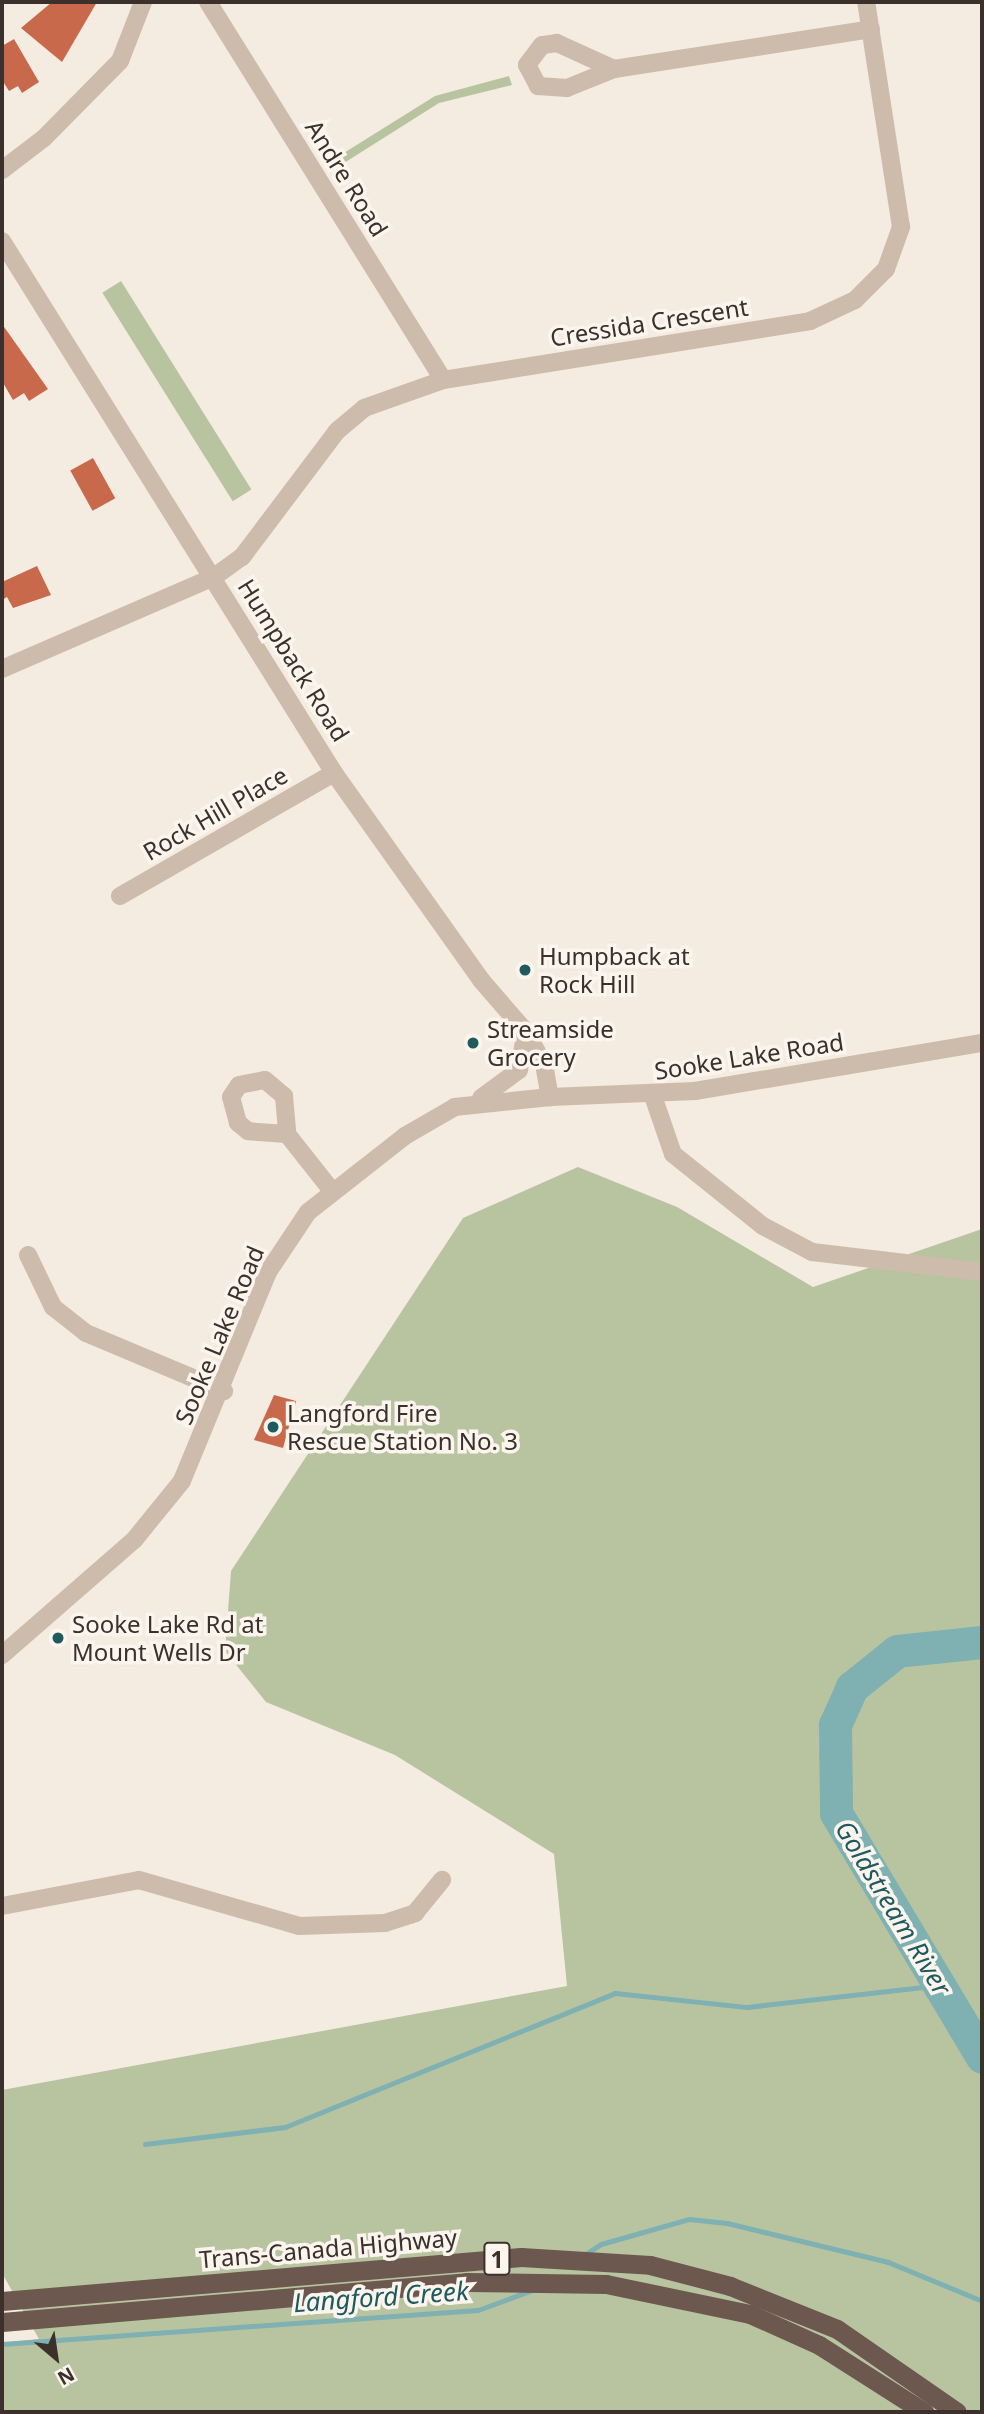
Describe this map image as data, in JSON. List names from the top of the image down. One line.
{"streets":{"highway":["Trans-Canada Highway","1"],"street":["Andre Road","Cressida Crescent","Humpback Road","Rock Hill Place","Sooke Lake Road"]},"crossings":[["Andre Road","Cressida Crescent"],["Cressida Crescent","Humpback Road"],["Humpback Road","Rock Hill Place"],["Humpback Road","Sooke Lake Road"]],"water":["Goldstream River","Langford Creek"],"places":["Humpback at Rock Hill","Streamside Grocery","Langford Fire Rescue Station No. 3","Sooke Lake Rd at Mount Wells Dr"],"north":"bottom right"}
